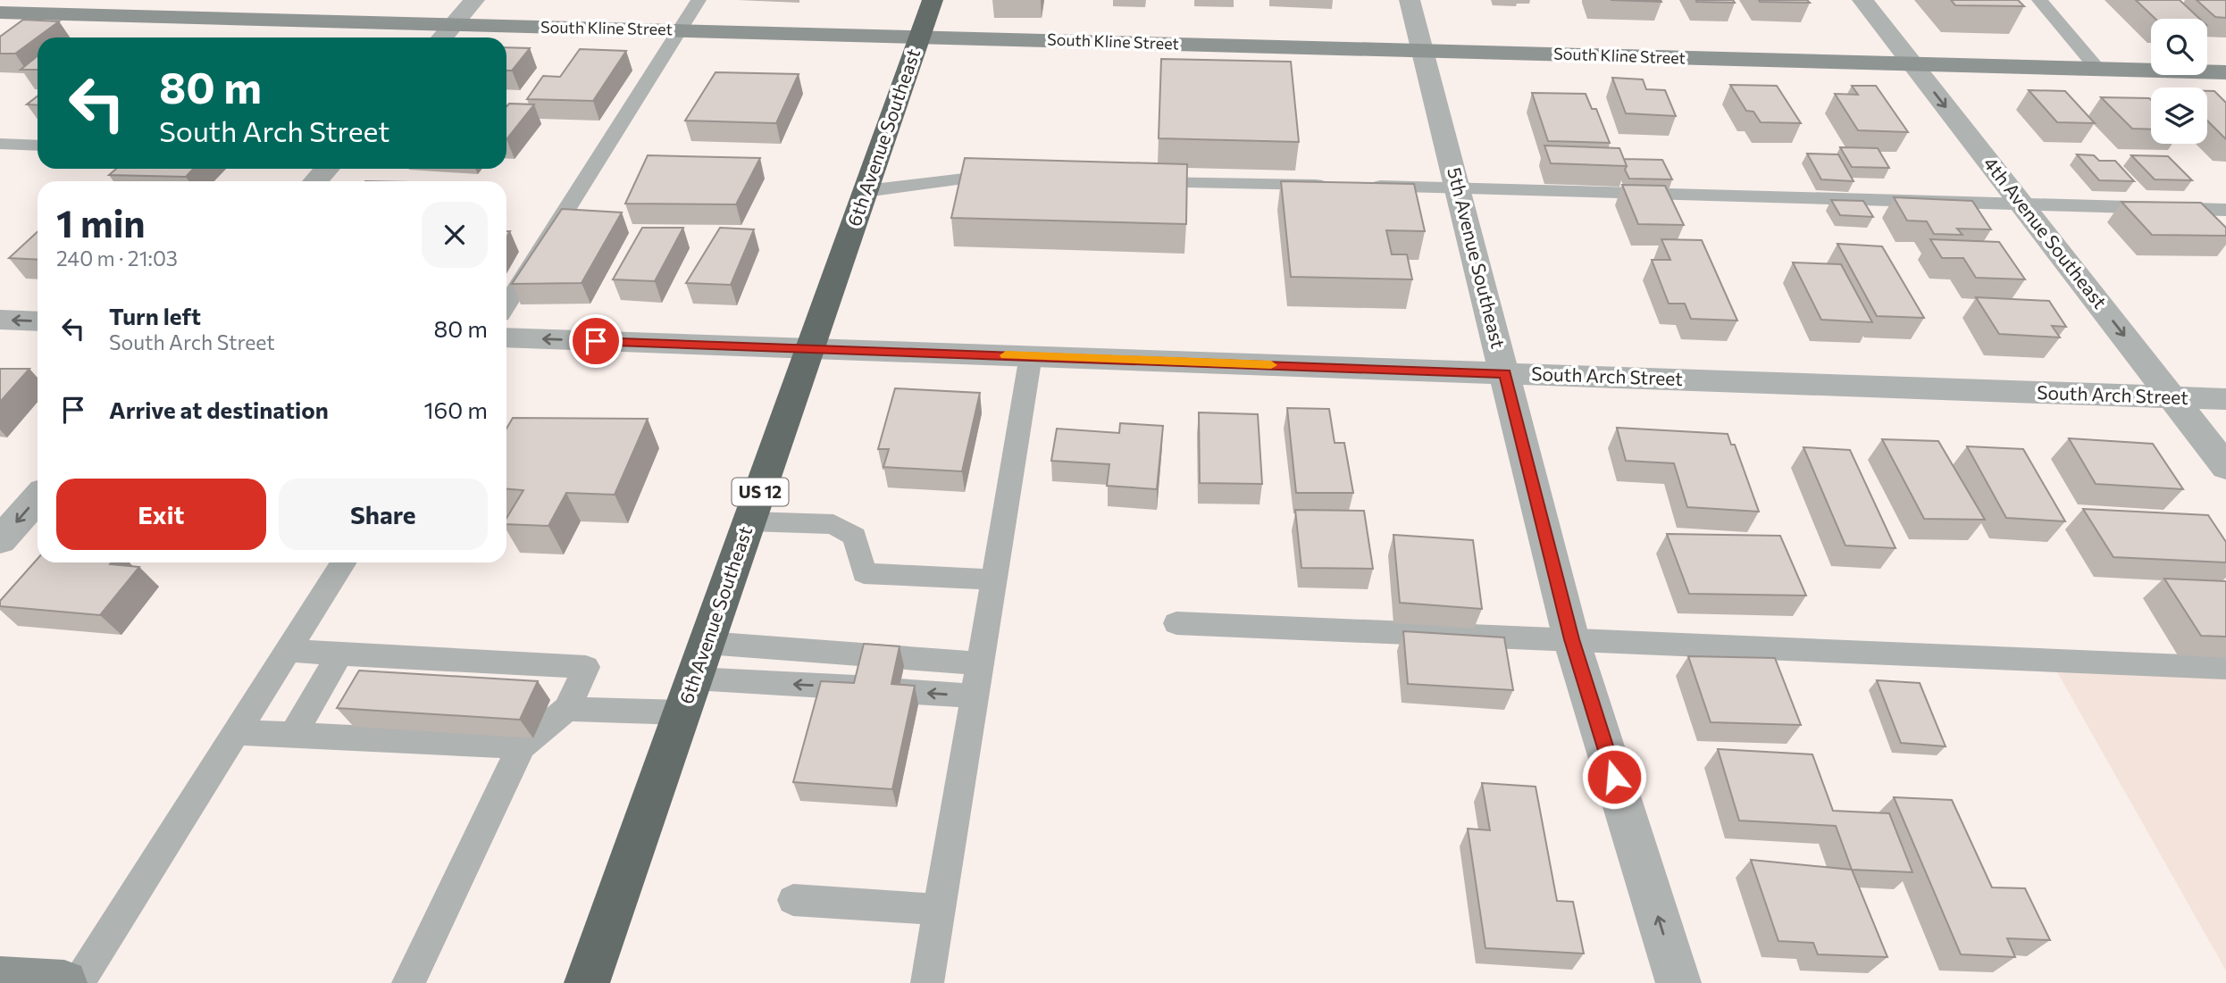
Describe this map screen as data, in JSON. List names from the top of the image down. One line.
{"streets":{"highway":["6th Avenue Southeast","US 12"],"street":["South Kline Street","4th Avenue Southeast","5th Avenue Southeast","South Arch Street"]},"crossings":[["South Kline Street","6th Avenue Southeast"],["South Kline Street","4th Avenue Southeast"],["South Kline Street","5th Avenue Southeast"],["6th Avenue Southeast","South Arch Street"],["4th Avenue Southeast","South Arch Street"],["5th Avenue Southeast","South Arch Street"]],"one_way":["4th Avenue Southeast","5th Avenue Southeast"],"page":{"turn":["80 m","South Arch Street"],"heading":["1 min","240 m · 21:03"],"list":[{"name":"Turn left","note":"South Arch Street","value":"80 m"},{"name":"Arrive at destination","value":"160 m"}],"buttons":["Exit","Share"]}}
